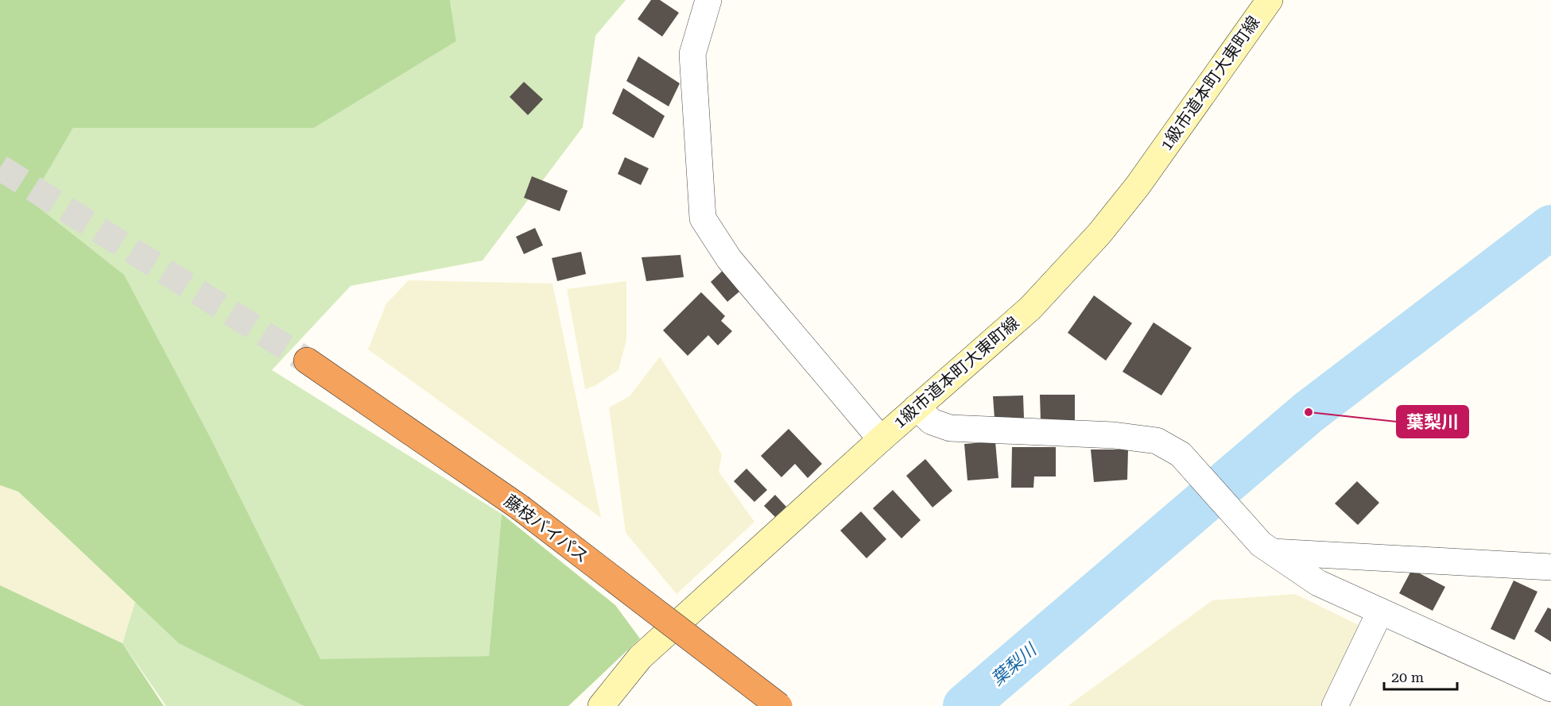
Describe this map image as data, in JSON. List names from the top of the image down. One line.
{"streets":{"highway":["藤枝バイパス"],"street":["1級市道本町大東町線"]},"water":["葉梨川"],"places":["葉梨川"],"scale_bar":"20 m"}
